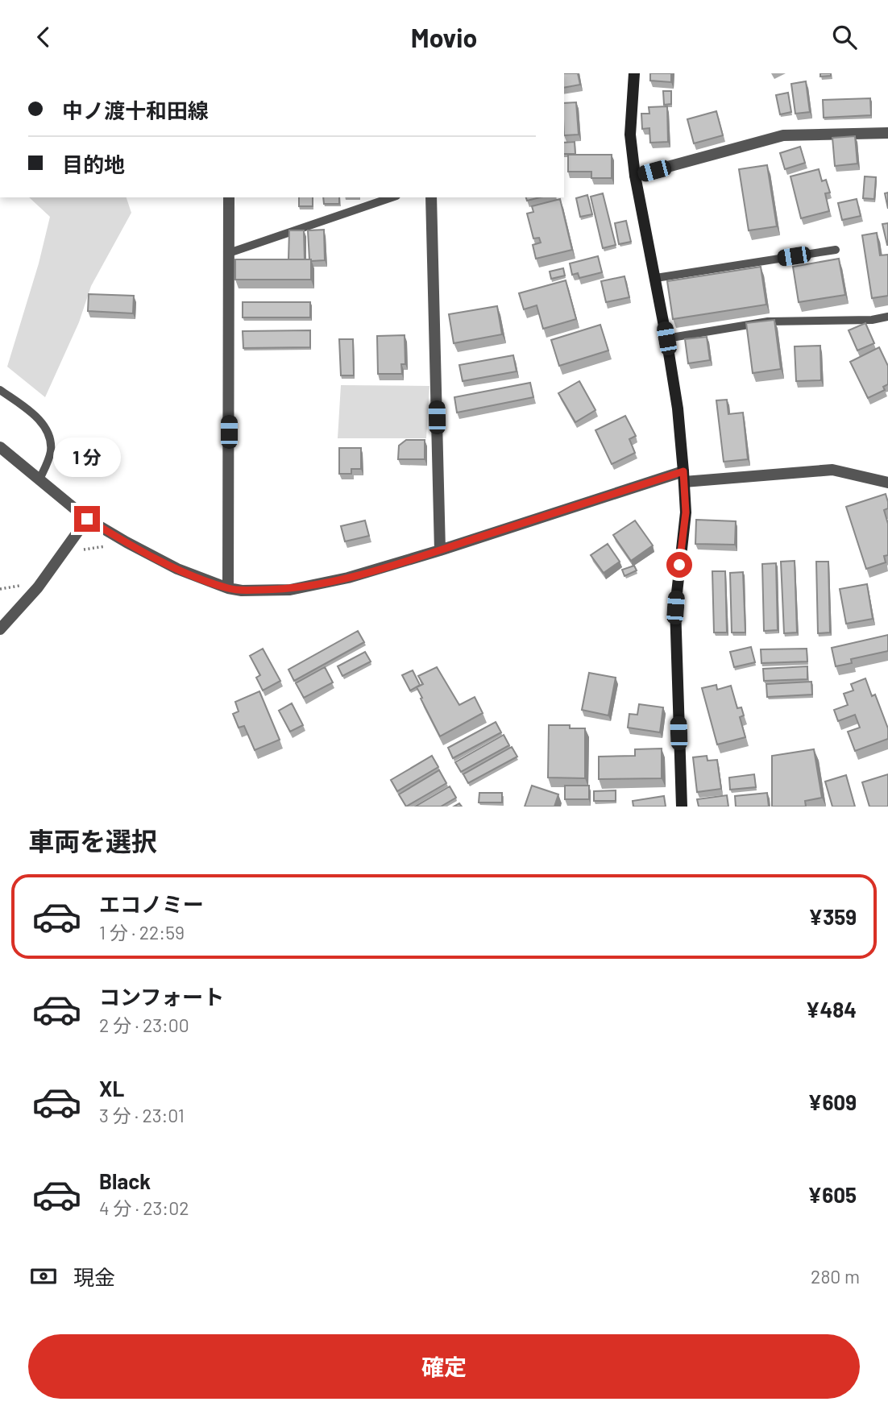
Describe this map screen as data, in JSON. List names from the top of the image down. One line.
{"page":{"header":"Movio","banner":["中ノ渡十和田線","目的地"],"bubble":"1 分","heading":"車両を選択","list":[{"name":"エコノミー","note":"1 分 · 22:59","value":"¥359"},{"name":"コンフォート","note":"2 分 · 23:00","value":"¥484"},{"name":"XL","note":"3 分 · 23:01","value":"¥609"},{"name":"Black","note":"4 分 · 23:02","value":"¥605"}],"pay":["現金","280 m"],"buttons":"確定"}}
